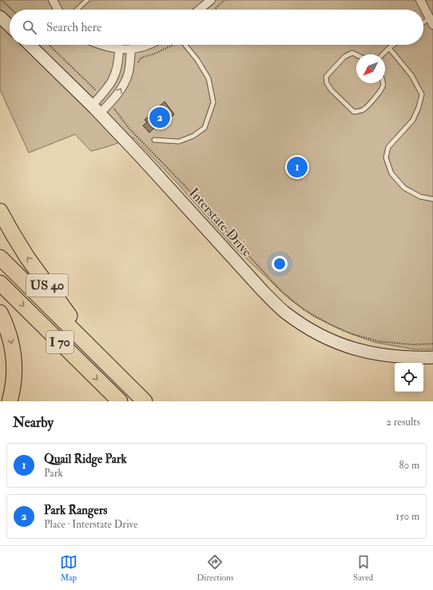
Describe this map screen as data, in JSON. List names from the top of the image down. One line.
{"streets":{"highway":["US 40","I 70"],"main road":["Interstate Drive"]},"crossings":[["US 40","I 70"]],"north":"bottom left","page":{"search":"Search here","pins":["2","1"],"heading":["Nearby","2 results"],"list":[{"mark":"1","name":"Quail Ridge Park","note":"Park","value":"80 m"},{"mark":"2","name":"Park Rangers","note":"Place · Interstate Drive","value":"150 m"}],"nav":["Map","Directions","Saved"]}}
